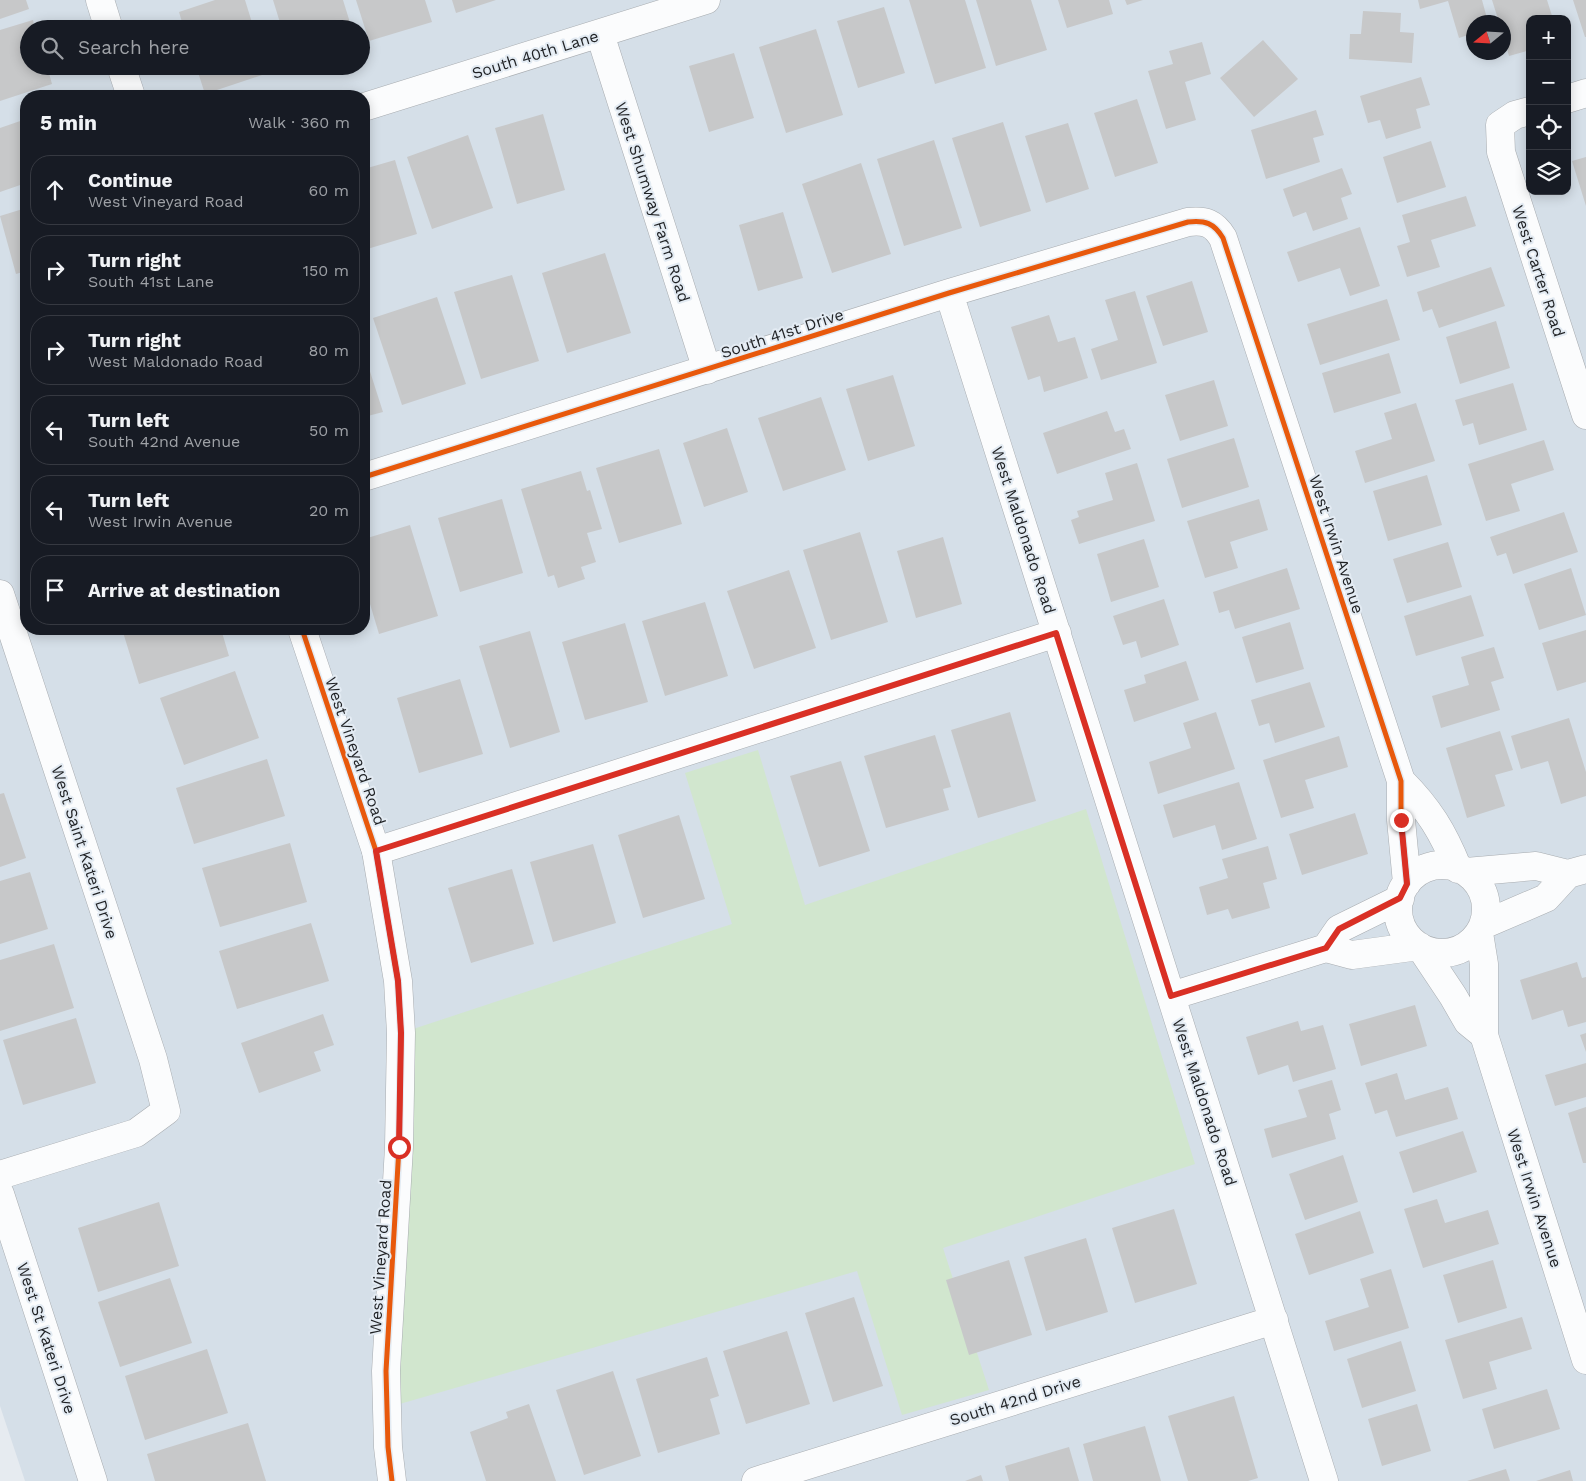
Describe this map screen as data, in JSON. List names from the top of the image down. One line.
{"streets":{"street":["South 40th Lane","West Shumway Farm Road","West Carter Road","South 41st Drive","West Maldonado Road","West Irwin Avenue","West Vineyard Road","West Saint Kateri Drive","West St Kateri Drive","South 42nd Drive"]},"crossings":[["South 40th Lane","West Shumway Farm Road"],["West Shumway Farm Road","South 41st Drive"],["South 41st Drive","West Maldonado Road"],["South 41st Drive","West Irwin Avenue"],["West Maldonado Road","South 42nd Drive"]],"north":"left","page":{"map_buttons":["+","−"],"search":"Search here","heading":["5 min","Walk · 360 m"],"list":[["Continue","West Vineyard Road","60 m"],["Turn right","South 41st Lane","150 m"],["Turn right","West Maldonado Road","80 m"],["Turn left","South 42nd Avenue","50 m"],["Turn left","West Irwin Avenue","20 m"],"Arrive at destination"]}}
